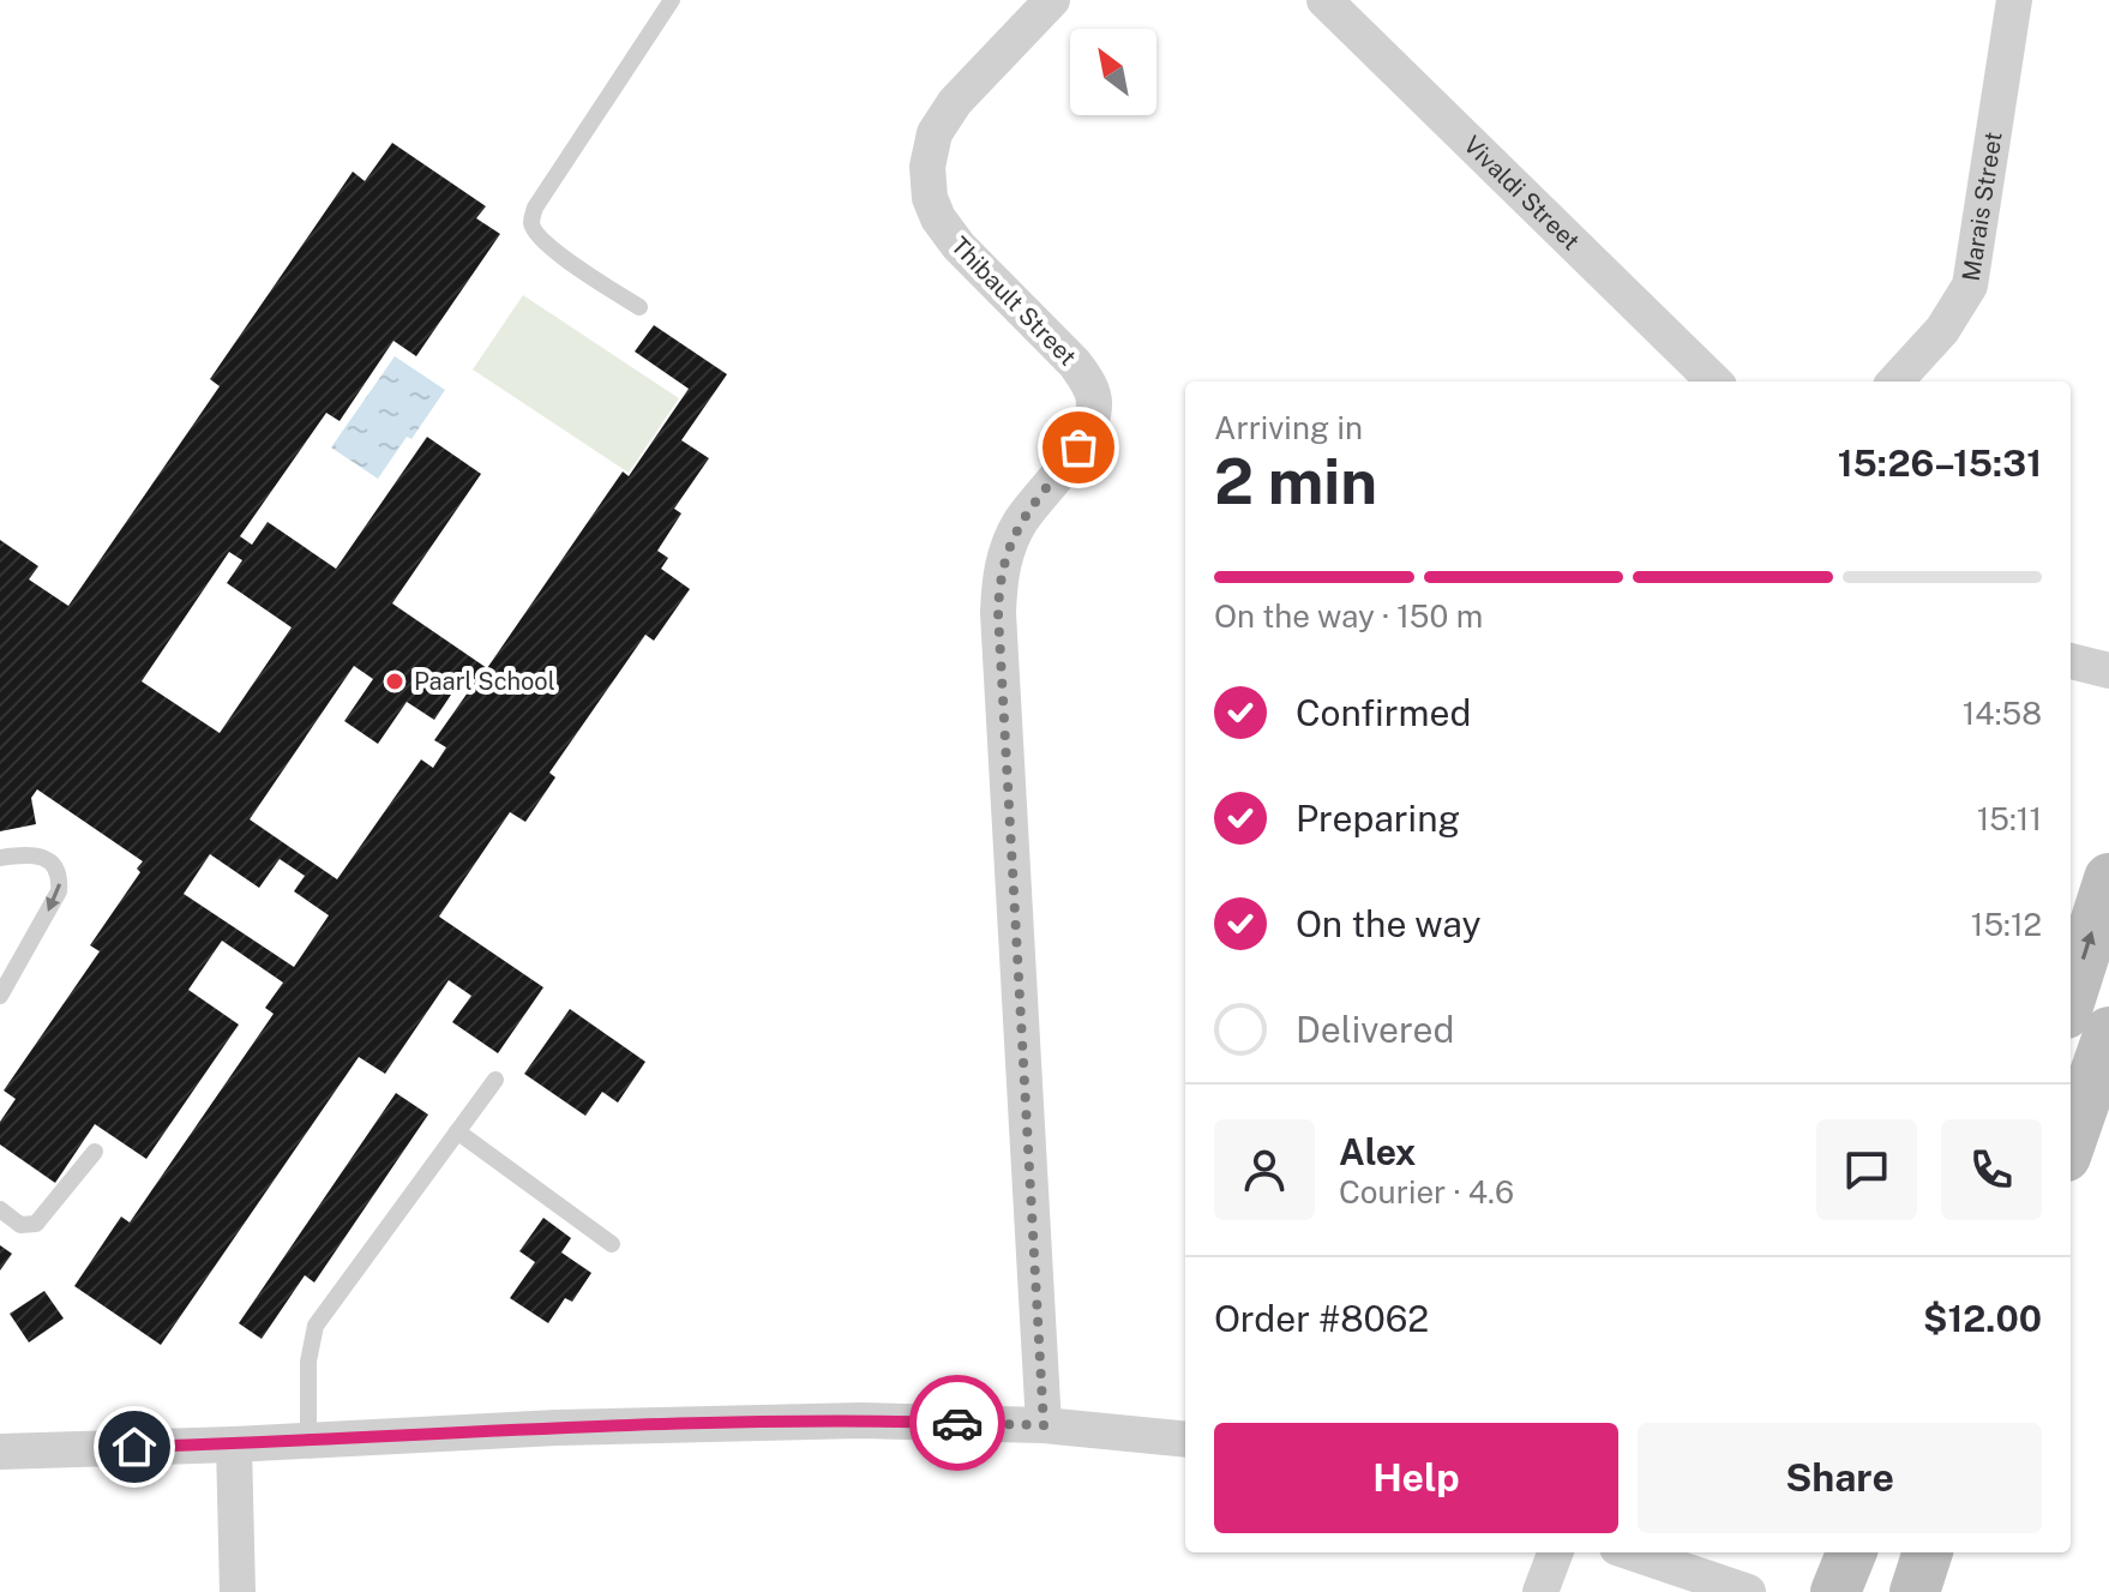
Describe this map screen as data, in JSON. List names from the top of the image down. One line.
{"streets":{"street":["Vivaldi Street","Marais Street","Thibault Street"]},"places":["Paarl School"],"north":"top left","page":{"heading":["2 min","Arriving in","15:26–15:31"],"panel":["Alex","Courier · 4.6","Order #8062","$12.00"],"bar":"On the way · 150 m","list":[["Confirmed","14:58"],["Preparing","15:11"],["On the way","15:12"],"Delivered"],"buttons":["Help","Share"]}}
